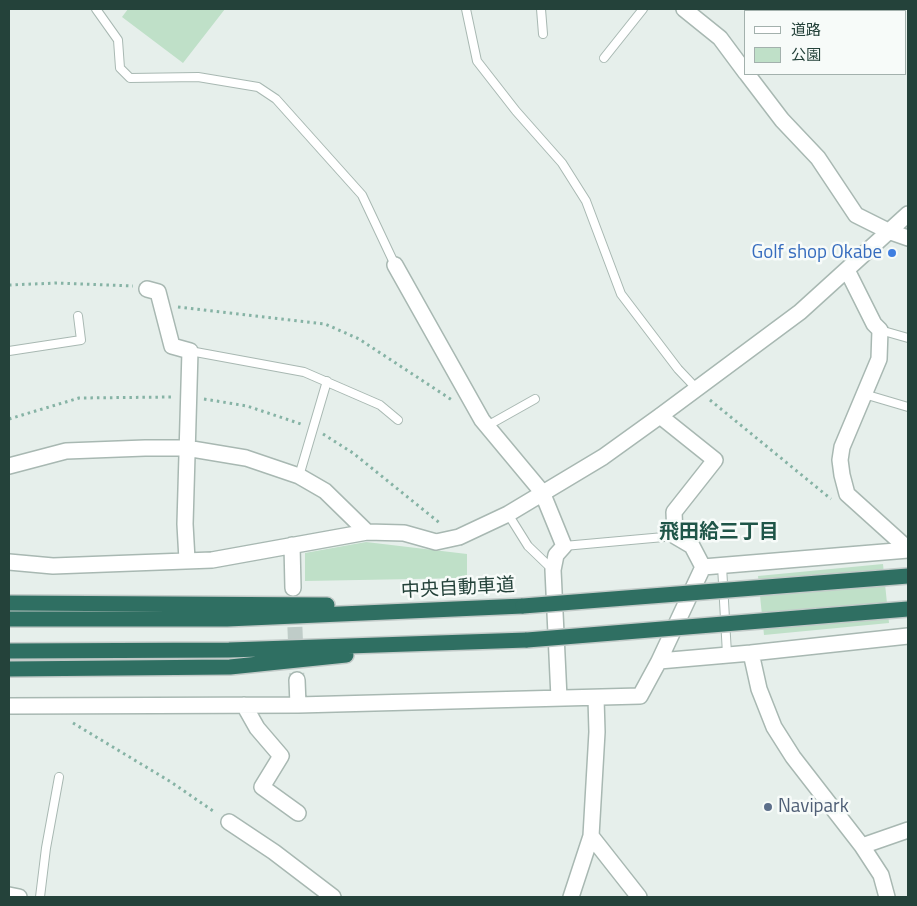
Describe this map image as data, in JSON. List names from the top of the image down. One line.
{"streets":{"highway":["中央自動車道"]},"districts":["飛田給三丁目"],"places":["Golf shop Okabe","Navipark"],"legend":["道路","公園"]}
